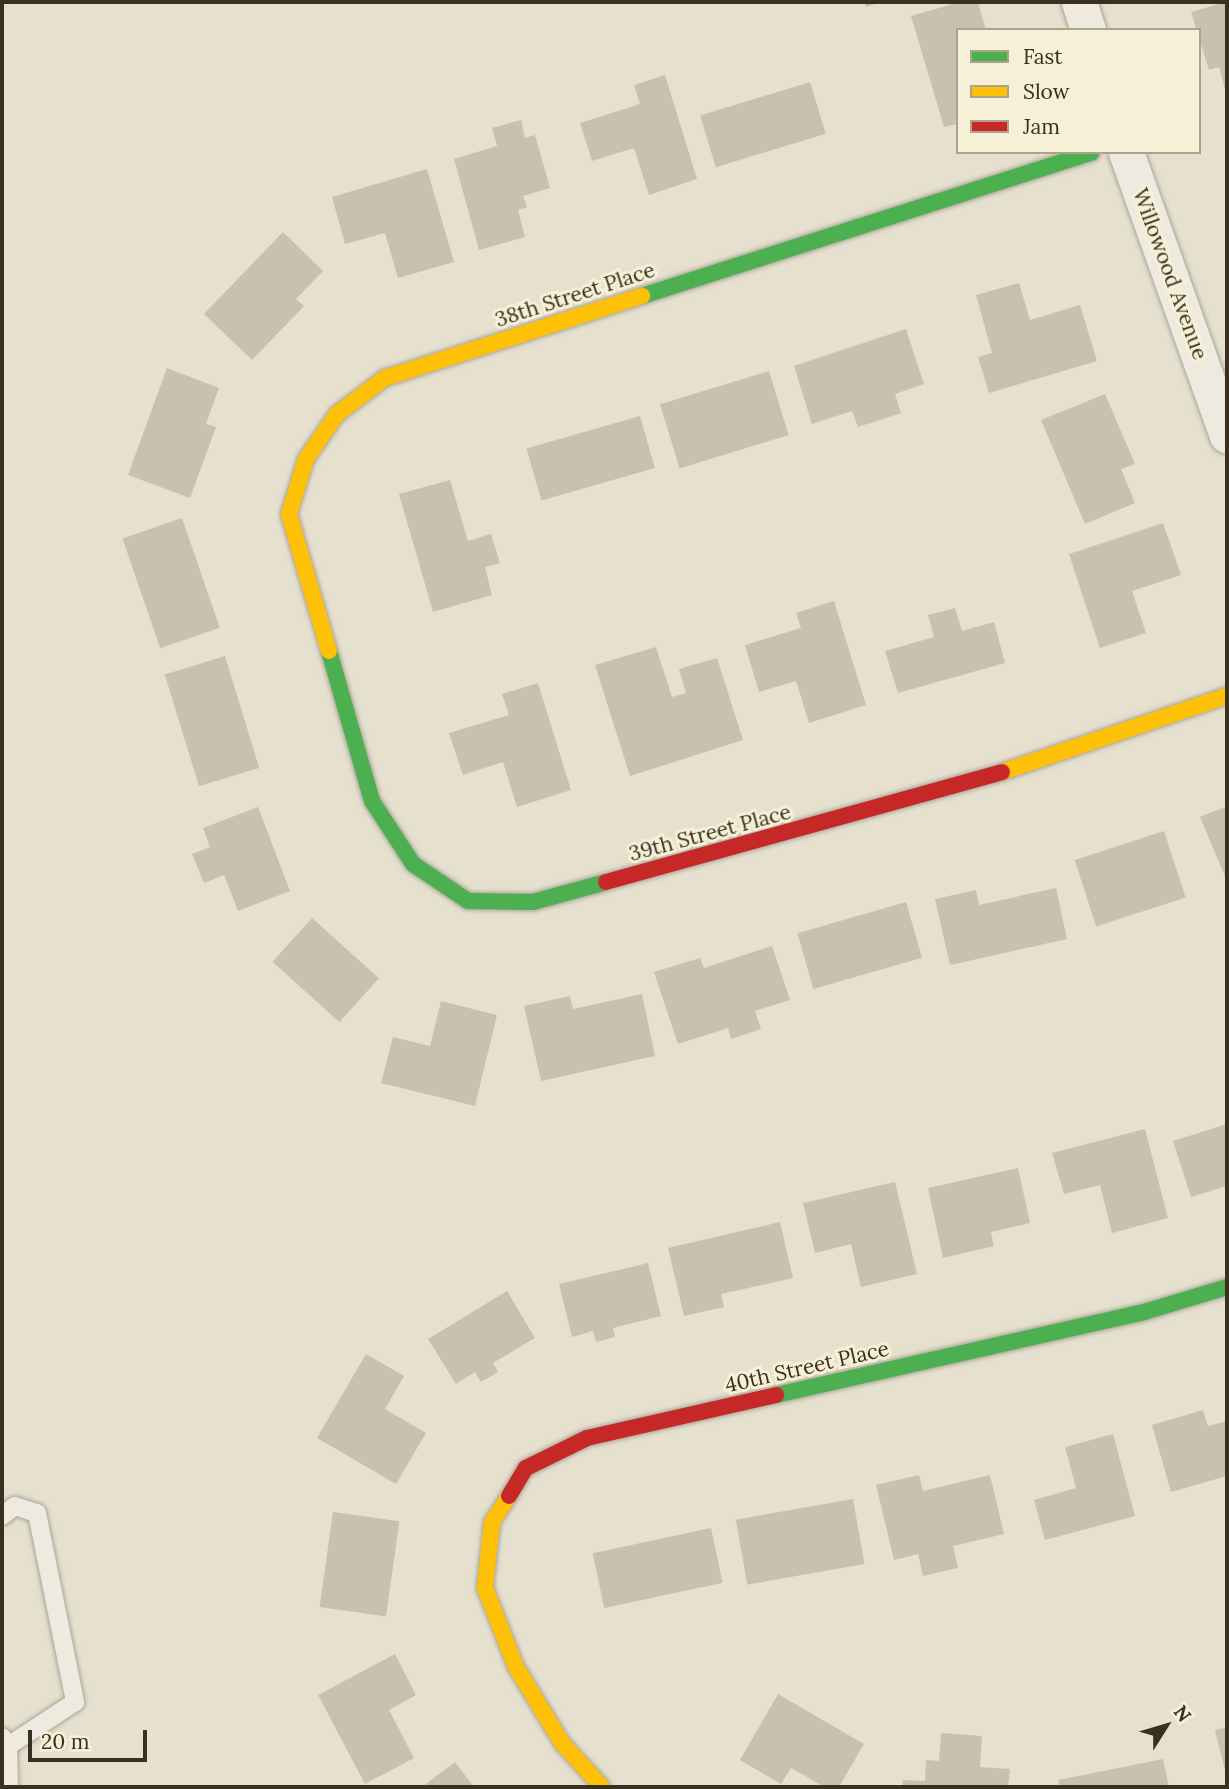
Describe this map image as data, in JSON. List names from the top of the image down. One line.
{"streets":{"street":["Willowood Avenue","38th Street Place","39th Street Place","40th Street Place"]},"crossings":[["38th Street Place","39th Street Place"]],"legend":["Fast","Slow","Jam"],"scale_bar":"20 m","north":"top right"}
